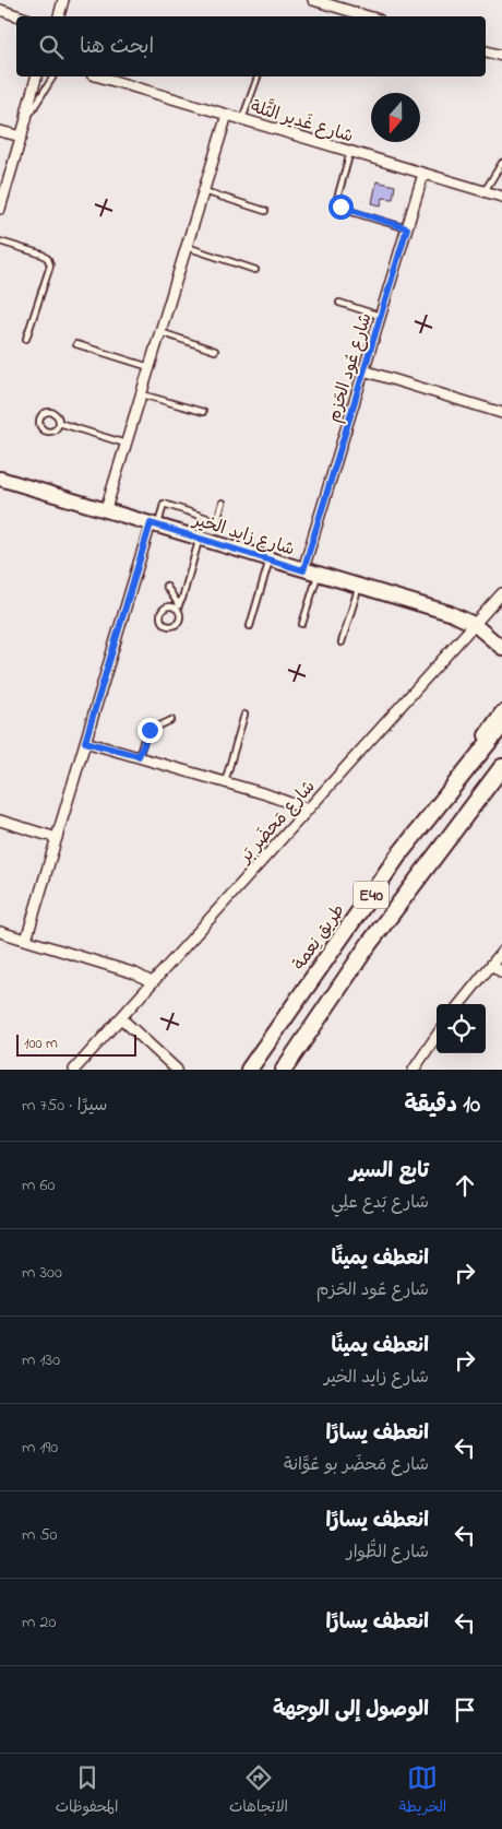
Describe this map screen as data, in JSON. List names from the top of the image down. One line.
{"streets":{"main road":["E40","طريق نِعمة"],"street":["شارع غَدير الثَّلة","شارع عُود الحَزم","شارع زايد الخير","شارع مَحضَر بَر"]},"crossings":[["شارع غَدير الثَّلة","شارع عُود الحَزم"],["شارع عُود الحَزم","شارع زايد الخير"],["شارع زايد الخير","شارع مَحضَر بَر"]],"scale_bar":"100 m","north":"bottom","page":{"search":"ابحث هنا","scale":"100 m","heading":["10 دقيقة","سيرًا · 750 m"],"list":[["تابع السير","شارع بَدع علِي","60 m"],["انعطف يمينًا","شارع عُود الحَزم","300 m"],["انعطف يمينًا","شارع زايد الخير","130 m"],["انعطف يسارًا","شارع مَحضَر بو عُوَّانة","190 m"],["انعطف يسارًا","شارع الطُّوار","50 m"],["انعطف يسارًا","20 m"],"الوصول إلى الوجهة"],"nav":["الخريطة","الاتجاهات","المحفوظات"]}}
